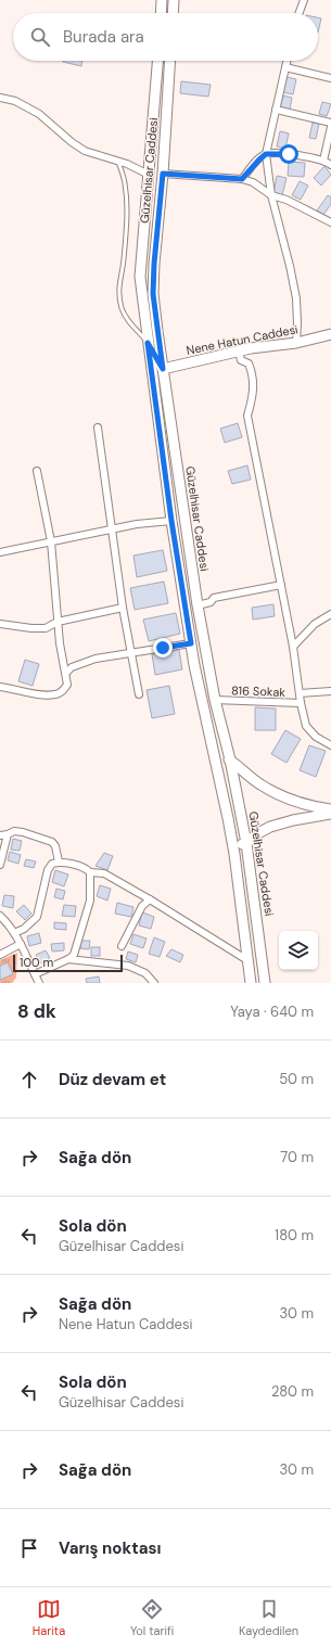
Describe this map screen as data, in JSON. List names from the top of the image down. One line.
{"streets":{"street":["Güzelhisar Caddesi","Nene Hatun Caddesi","816 Sokak"]},"crossings":[["Güzelhisar Caddesi","Nene Hatun Caddesi"],["Güzelhisar Caddesi","816 Sokak"]],"scale_bar":"100 m","page":{"search":"Burada ara","scale":"100 m","heading":["8 dk","Yaya · 640 m"],"list":[["Düz devam et","50 m"],["Sağa dön","70 m"],["Sola dön","Güzelhisar Caddesi","180 m"],["Sağa dön","Nene Hatun Caddesi","30 m"],["Sola dön","Güzelhisar Caddesi","280 m"],["Sağa dön","30 m"],"Varış noktası"],"nav":["Harita","Yol tarifi","Kaydedilen"]}}
